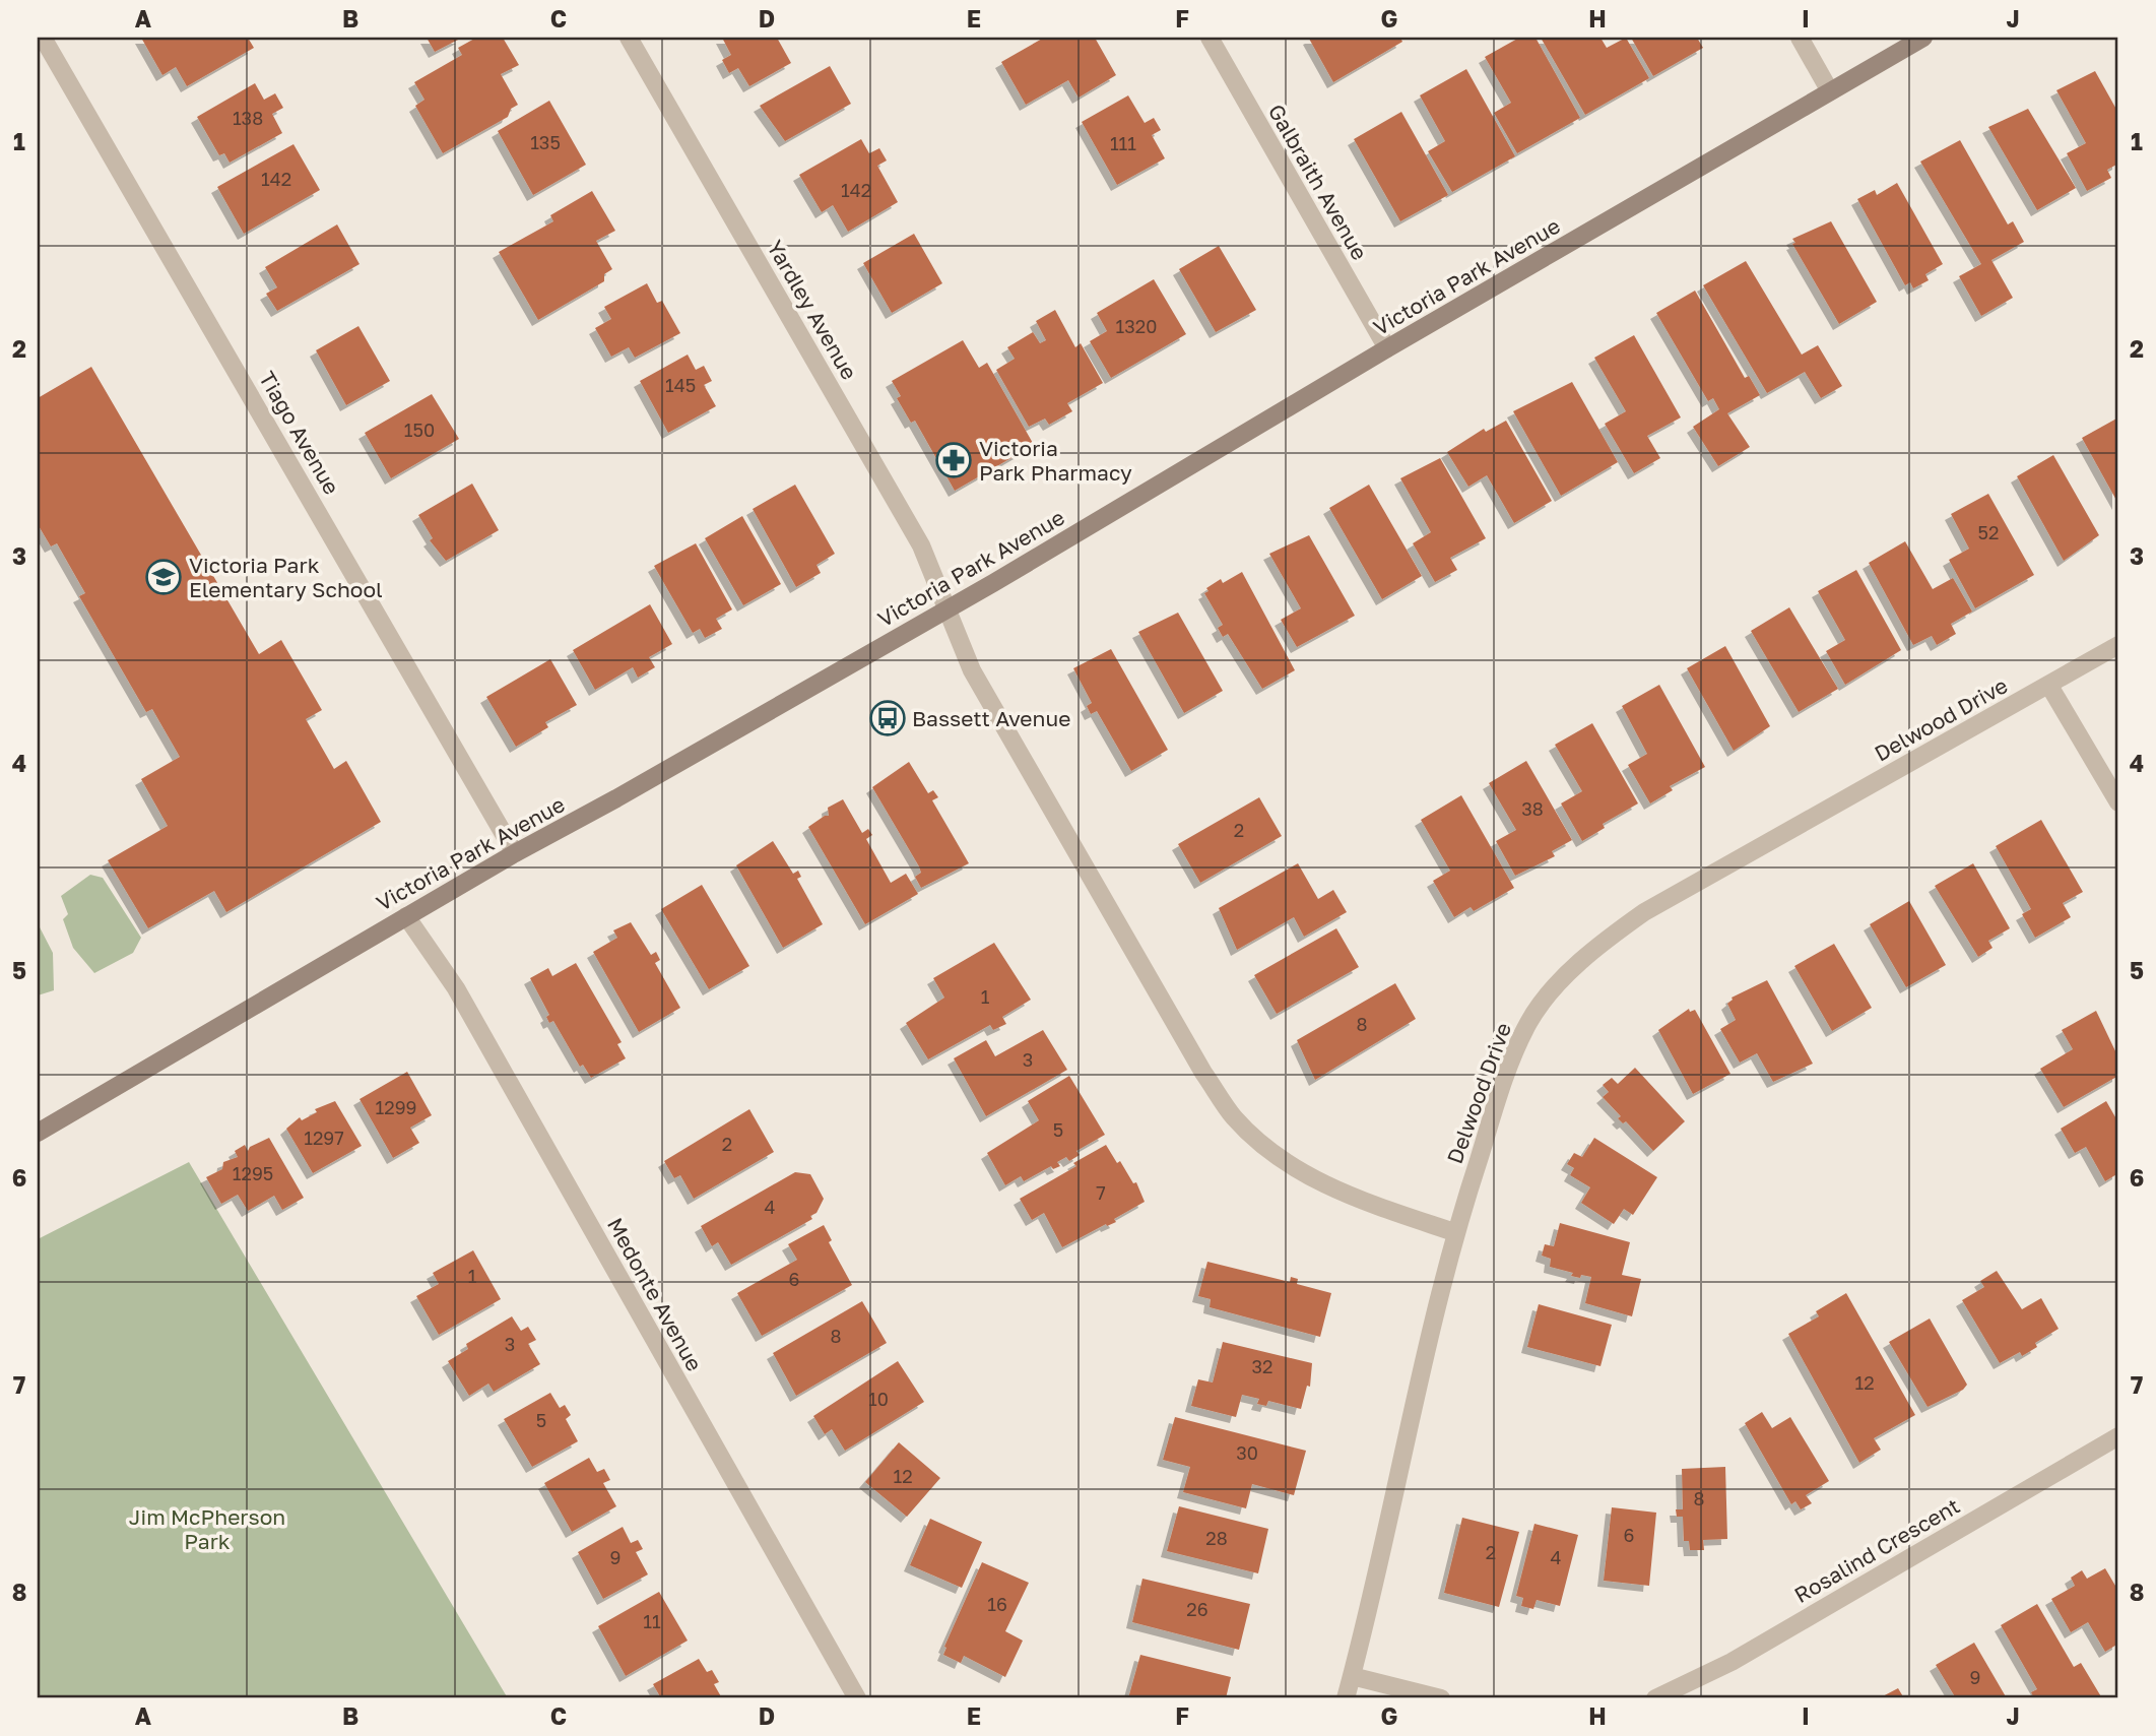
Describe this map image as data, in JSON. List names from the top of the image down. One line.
{"streets":{"main road":["Victoria Park Avenue"],"street":["Galbraith Avenue","Yardley Avenue","Tiago Avenue","Delwood Drive","Medonte Avenue","Rosalind Crescent"]},"crossings":[["Galbraith Avenue","Victoria Park Avenue"],["Victoria Park Avenue","Yardley Avenue"],["Victoria Park Avenue","Tiago Avenue"],["Victoria Park Avenue","Medonte Avenue"]],"parks":["Jim McPherson Park"],"places":{"pharmacy":["Victoria Park Pharmacy"],"school or university":["Victoria Park Elementary School"],"bus stop":["Bassett Avenue"]},"house_numbers":["138","135","111","142","142","1320","145","150","52","38","2","1","8","3","1299","5","1297","2","1295","7","4","1","6","8","3","32","12","10","5","30","12","8","6","28","2","9","4","16","26","11","9"],"grid":{"columns":["A","B","C","D","E","F","G","H","I","J"],"rows":["1","2","3","4","5","6","7","8"]}}
